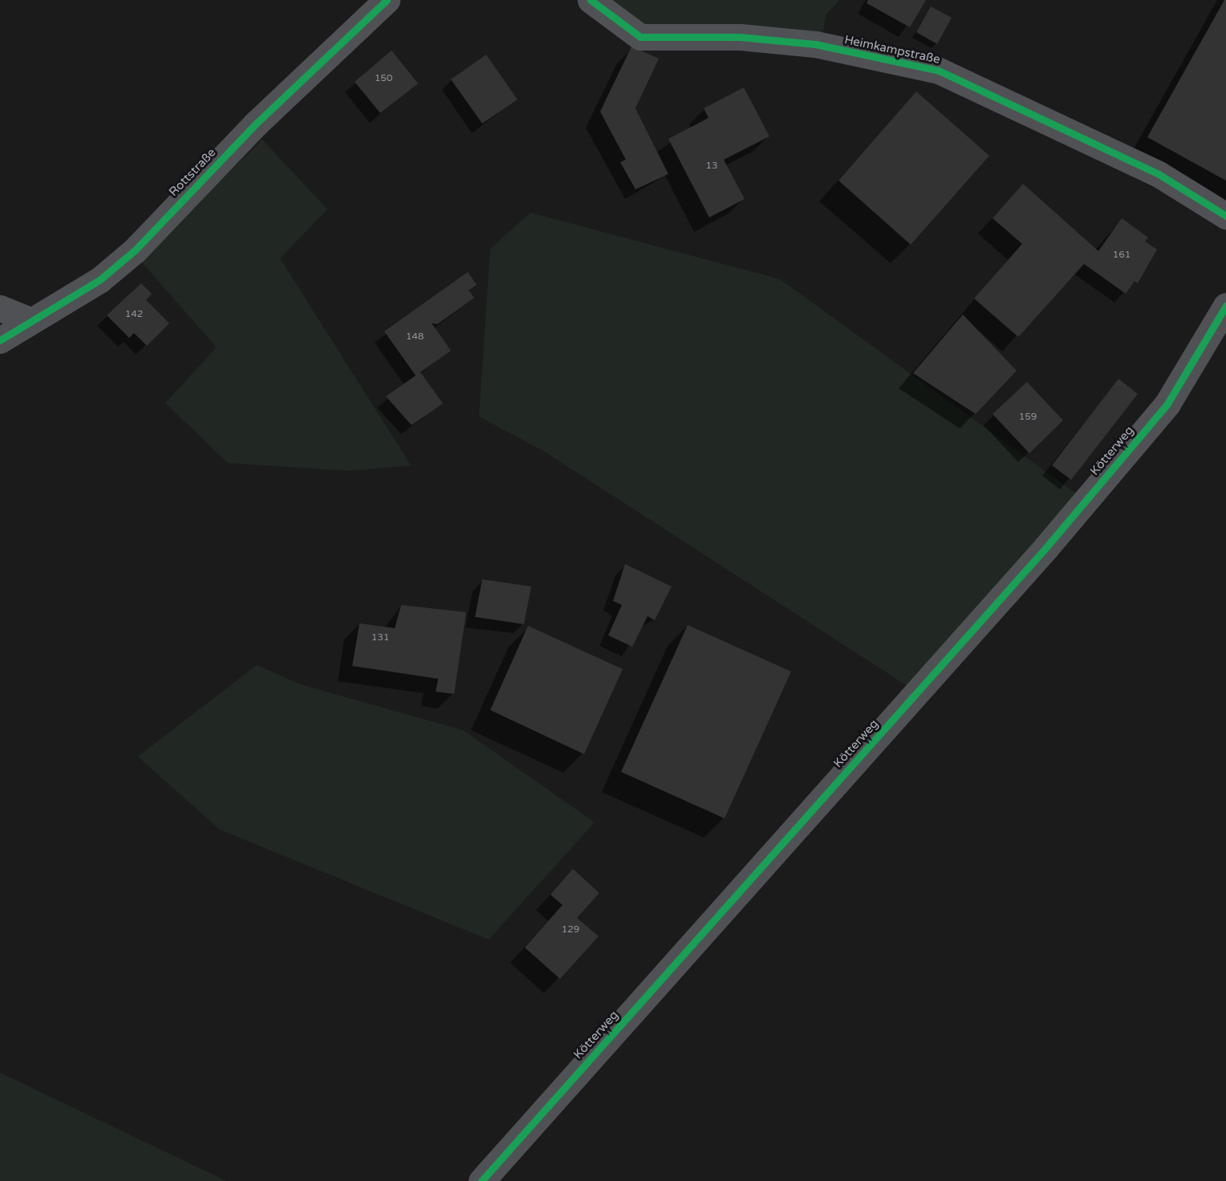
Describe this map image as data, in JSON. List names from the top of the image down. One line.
{"streets":{"street":["Heimkampstraße","Rottstraße","Kötterweg"]},"house_numbers":["150","13","161","142","148","159","131","129"]}
